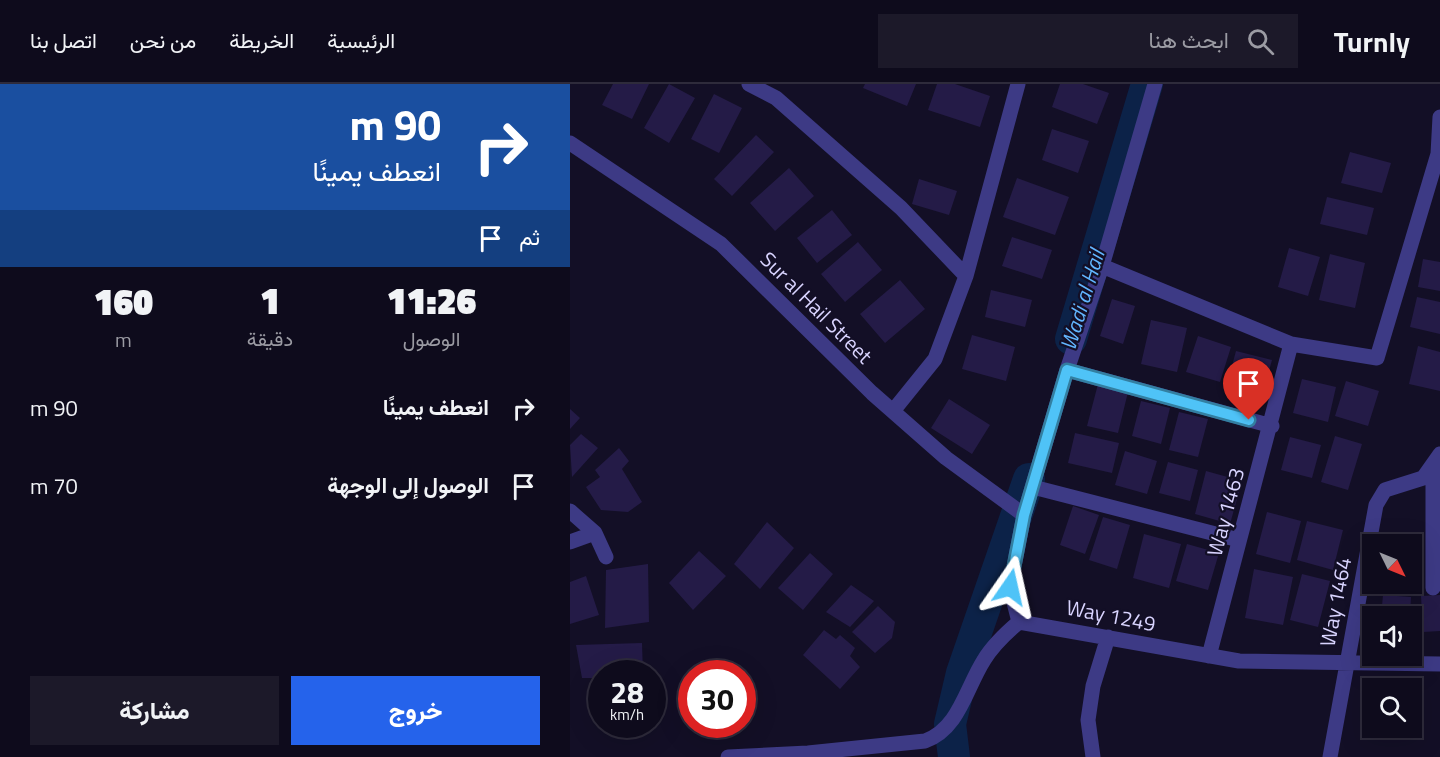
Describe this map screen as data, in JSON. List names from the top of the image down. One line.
{"streets":{"street":["Sur al Hail Street","Way 1463","Way 1464","Way 1249"]},"crossings":[["Way 1463","Way 1249"],["Way 1464","Way 1249"]],"water":["Wadi al Hail"],"north":"bottom right","page":{"header":"Turnly","search":"ابحث هنا","nav":["الرئيسية","الخريطة","من نحن","اتصل بنا"],"turn":["90 m","انعطف يمينًا"],"then":"ثم","eta":["11:26","الوصول","1","دقيقة","160","m"],"list":[{"name":"انعطف يمينًا","value":"90 m"},{"name":"الوصول إلى الوجهة","value":"70 m"}],"speed":"28 km/h","limit":"30","buttons":["خروج","مشاركة"]}}
